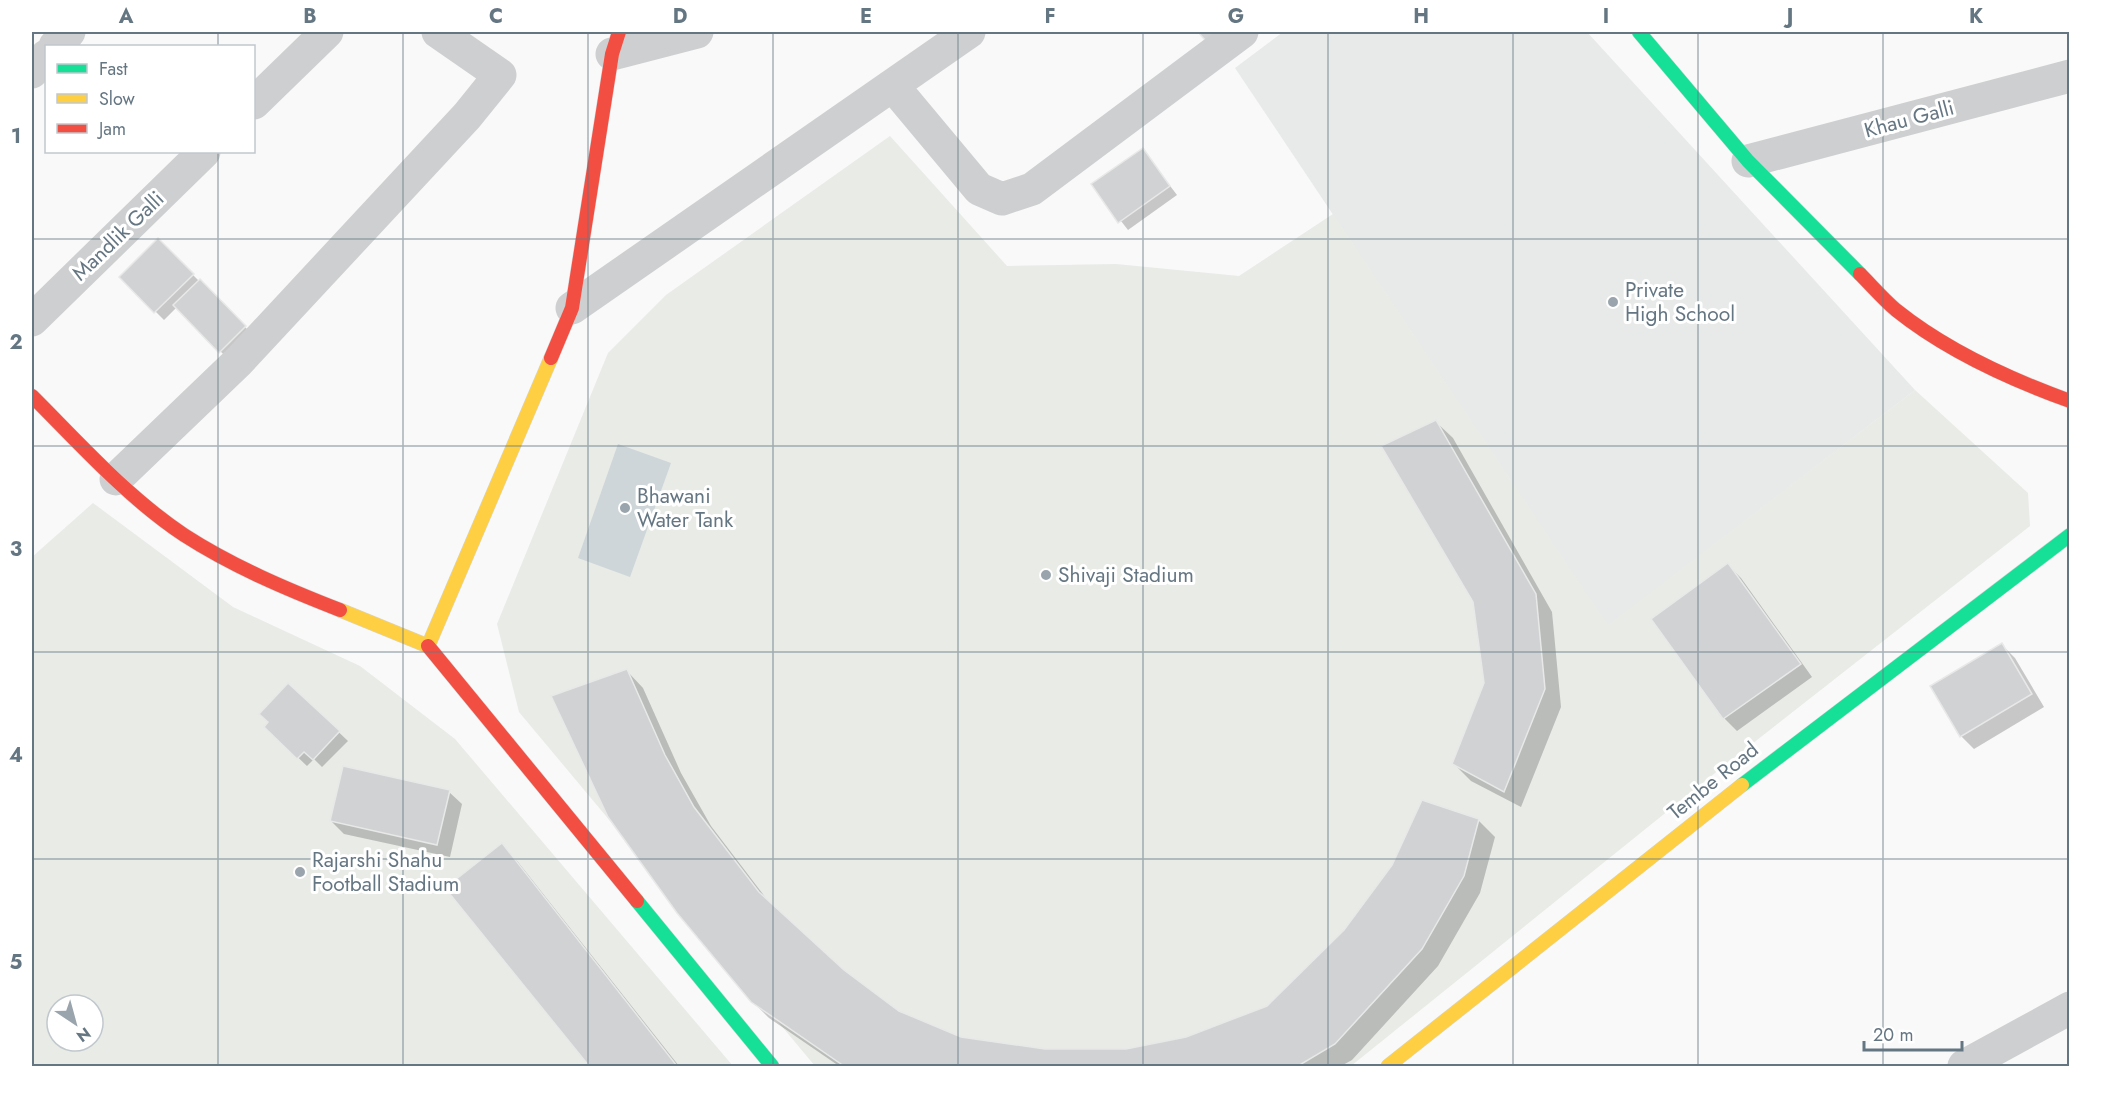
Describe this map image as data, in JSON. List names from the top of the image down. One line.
{"streets":{"street":["Khau Galli","Mandlik Galli","Tembe Road"]},"places":["Private High School","Bhawani Water Tank","Shivaji Stadium","Rajarshi Shahu Football Stadium"],"legend":["Fast","Slow","Jam"],"scale_bar":"20 m","north":"bottom right","grid":{"columns":["A","B","C","D","E","F","G","H","I","J","K"],"rows":["1","2","3","4","5"]}}
